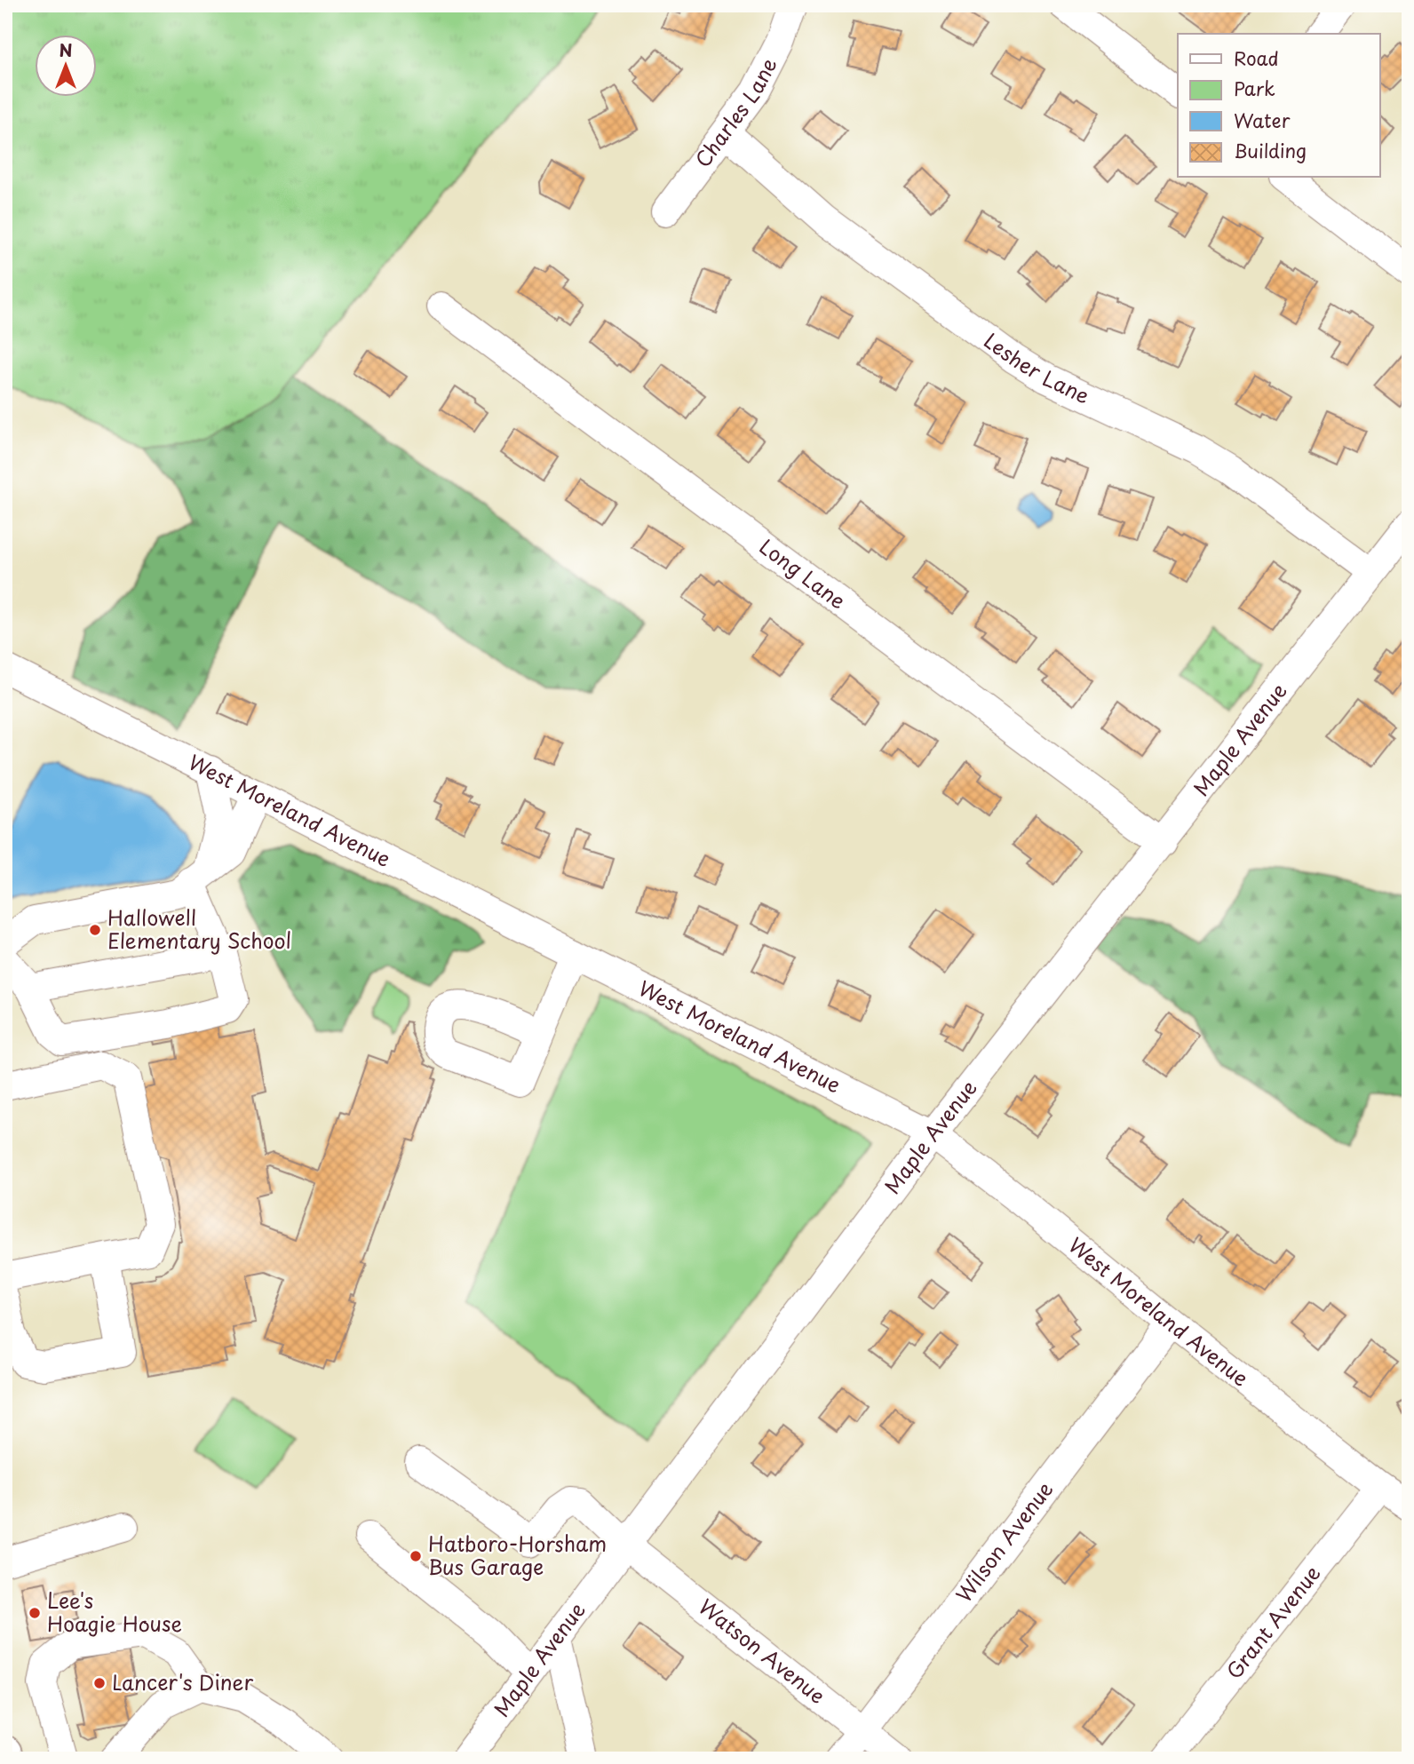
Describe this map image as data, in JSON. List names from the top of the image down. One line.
{"streets":{"street":["Charles Lane","Lesher Lane","Long Lane","Maple Avenue","West Moreland Avenue","Wilson Avenue","Grant Avenue","Watson Avenue"]},"crossings":[["Charles Lane","Lesher Lane"],["Lesher Lane","Maple Avenue"],["Long Lane","Maple Avenue"],["Maple Avenue","West Moreland Avenue"],["Maple Avenue","Watson Avenue"],["West Moreland Avenue","Wilson Avenue"],["West Moreland Avenue","Grant Avenue"],["Wilson Avenue","Watson Avenue"]],"places":["Hallowell Elementary School","Hatboro-Horsham Bus Garage","Lee's Hoagie House","Lancer's Diner"],"legend":["Road","Park","Water","Building"],"north":"top"}
